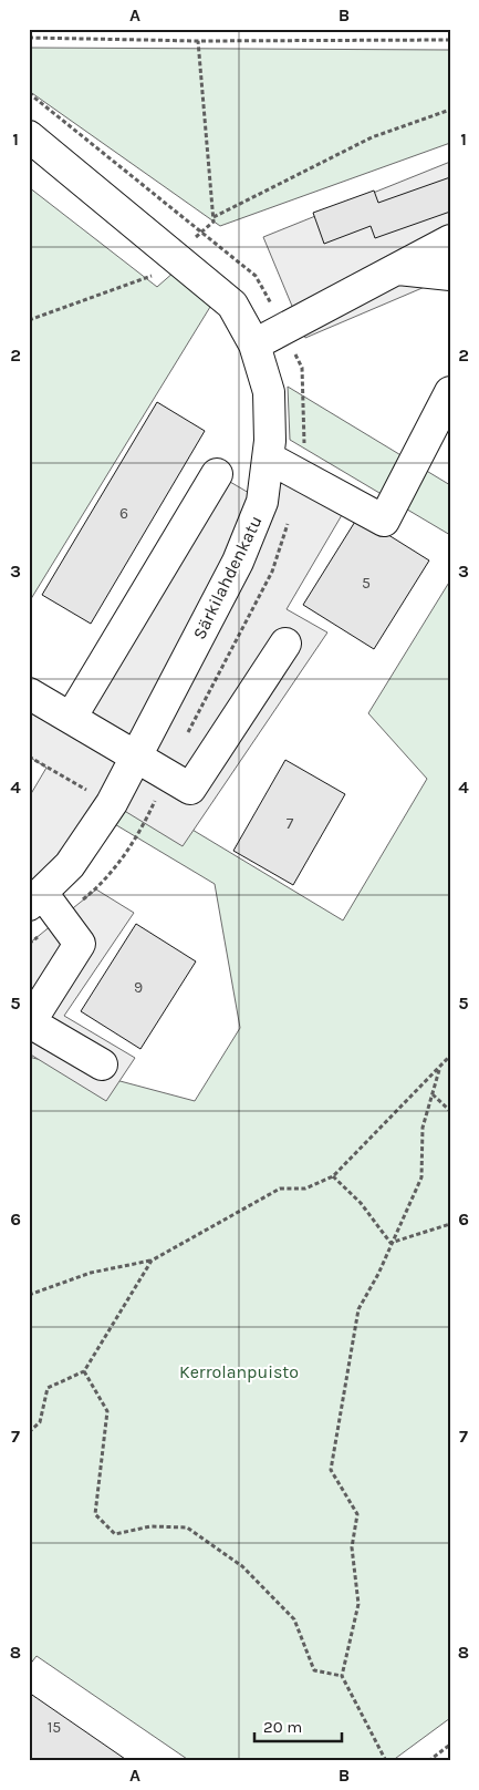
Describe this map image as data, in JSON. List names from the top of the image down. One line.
{"streets":{"street":["Särkilahdenkatu"]},"parks":["Kerrolanpuisto"],"house_numbers":["6","5","7","9","15"],"scale_bar":"20 m","grid":{"columns":["A","B"],"rows":["1","2","3","4","5","6","7","8"]}}
